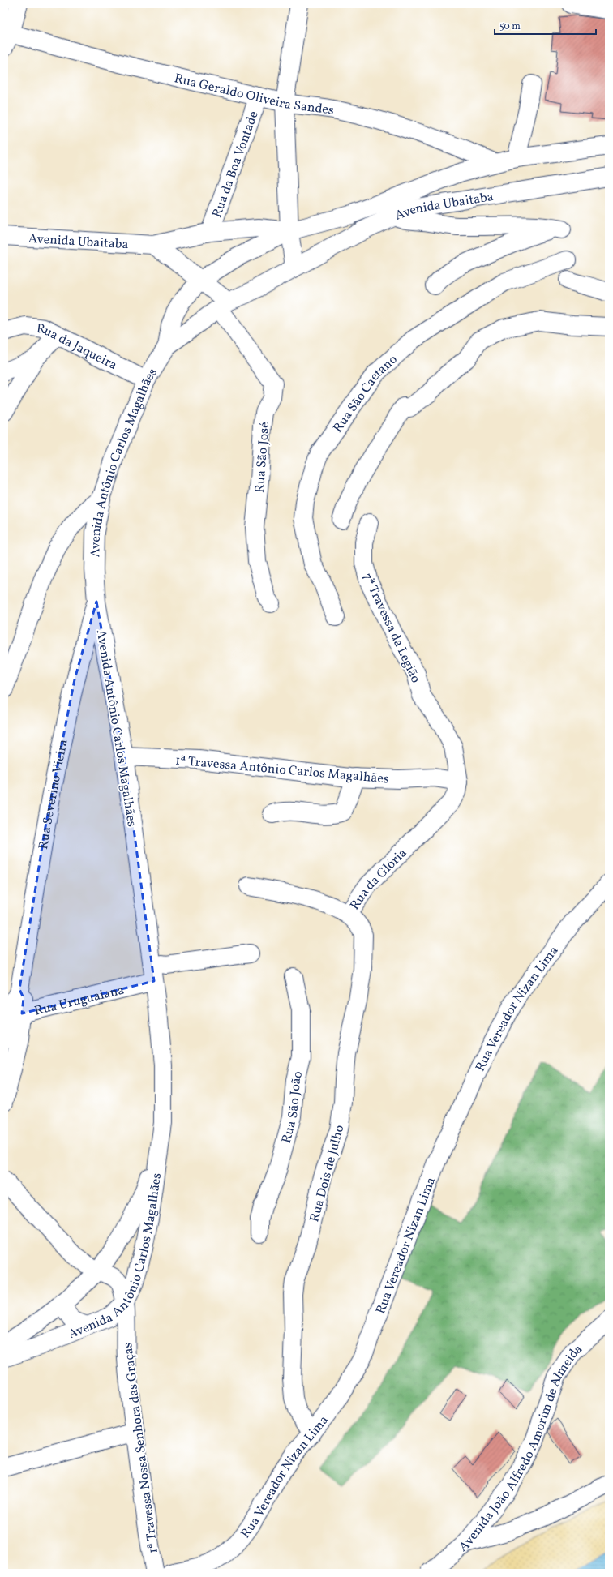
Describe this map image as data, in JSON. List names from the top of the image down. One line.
{"streets":{"main road":["Rua Geraldo Oliveira Sandes","Rua da Boa Vontade","Avenida Ubaitaba","Rua da Jaqueira","Rua São Caetano","Rua São José","Avenida Antônio Carlos Magalhães","7ª Travessa da Legião","1ª Travessa Antônio Carlos Magalhães","Rua Severino Vieira","Rua da Glória","Rua Uruguaiana","Rua Vereador Nizan Lima","Rua São João","Rua Dois de Julho","Avenida João Alfredo Amorim de Almeida","1ª Travessa Nossa Senhora das Graças"]},"crossings":[["Rua Geraldo Oliveira Sandes","Rua da Boa Vontade"],["Rua Geraldo Oliveira Sandes","Avenida Ubaitaba"],["Rua da Boa Vontade","Avenida Ubaitaba"],["Avenida Ubaitaba","Rua São José"],["Avenida Ubaitaba","Avenida Antônio Carlos Magalhães"],["Rua da Jaqueira","Avenida Antônio Carlos Magalhães"],["Rua São José","Avenida Antônio Carlos Magalhães"],["Avenida Antônio Carlos Magalhães","1ª Travessa Antônio Carlos Magalhães"],["Avenida Antônio Carlos Magalhães","Rua Severino Vieira"],["Avenida Antônio Carlos Magalhães","Rua Uruguaiana"],["Avenida Antônio Carlos Magalhães","1ª Travessa Nossa Senhora das Graças"],["7ª Travessa da Legião","1ª Travessa Antônio Carlos Magalhães"],["7ª Travessa da Legião","Rua da Glória"],["1ª Travessa Antônio Carlos Magalhães","Rua da Glória"],["Rua Severino Vieira","Rua Uruguaiana"],["Rua da Glória","Rua Dois de Julho"],["Rua Vereador Nizan Lima","Rua Dois de Julho"]],"scale_bar":"50 m"}
